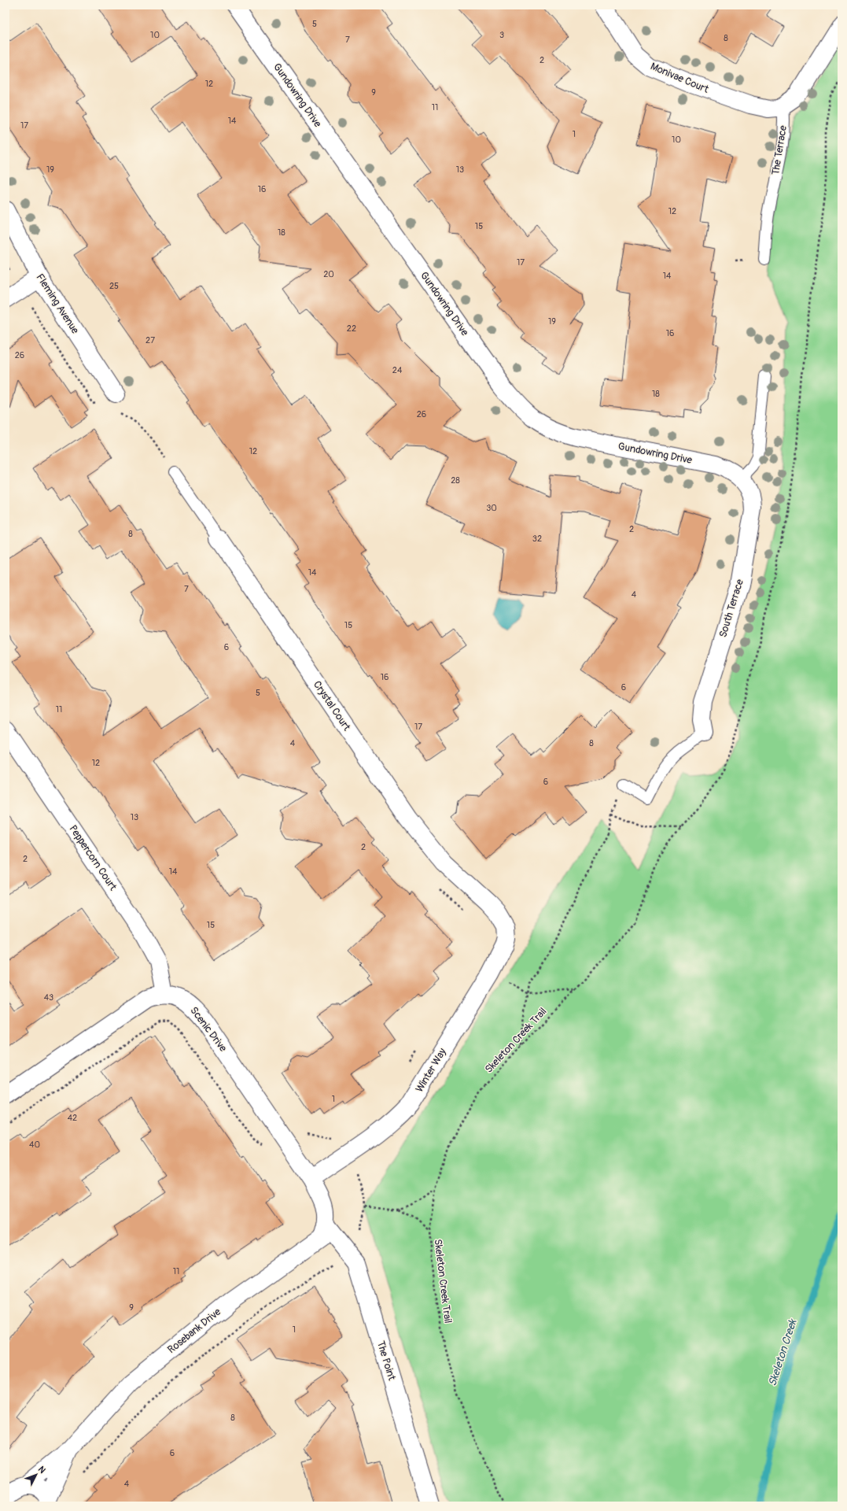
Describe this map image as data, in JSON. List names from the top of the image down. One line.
{"streets":{"street":["Monivae Court","Gundowring Drive","Fleming Avenue","South Terrace","Crystal Court","Peppercorn Court","Scenic Drive","Winter Way","Rosebank Drive","The Point"],"lane":["The Terrace"],"path":["Skeleton Creek Trail"]},"crossings":[["Monivae Court","The Terrace"],["Gundowring Drive","South Terrace"],["Crystal Court","Winter Way"],["Peppercorn Court","Scenic Drive"],["Scenic Drive","Winter Way"],["Scenic Drive","Rosebank Drive"],["Scenic Drive","The Point"],["Rosebank Drive","The Point"]],"water":["Skeleton Creek"],"house_numbers":["5","10","3","8","7","2","12","9","11","14","17","1","10","19","13","16","12","15","18","17","20","14","25","19","22","16","27","26","24","18","26","12","28","30","2","8","32","14","7","4","15","6","16","6","5","11","17","4","8","12","6","13","2","2","14","15","43","1","42","40","11","9","1","8","6","4"],"north":"top right"}
